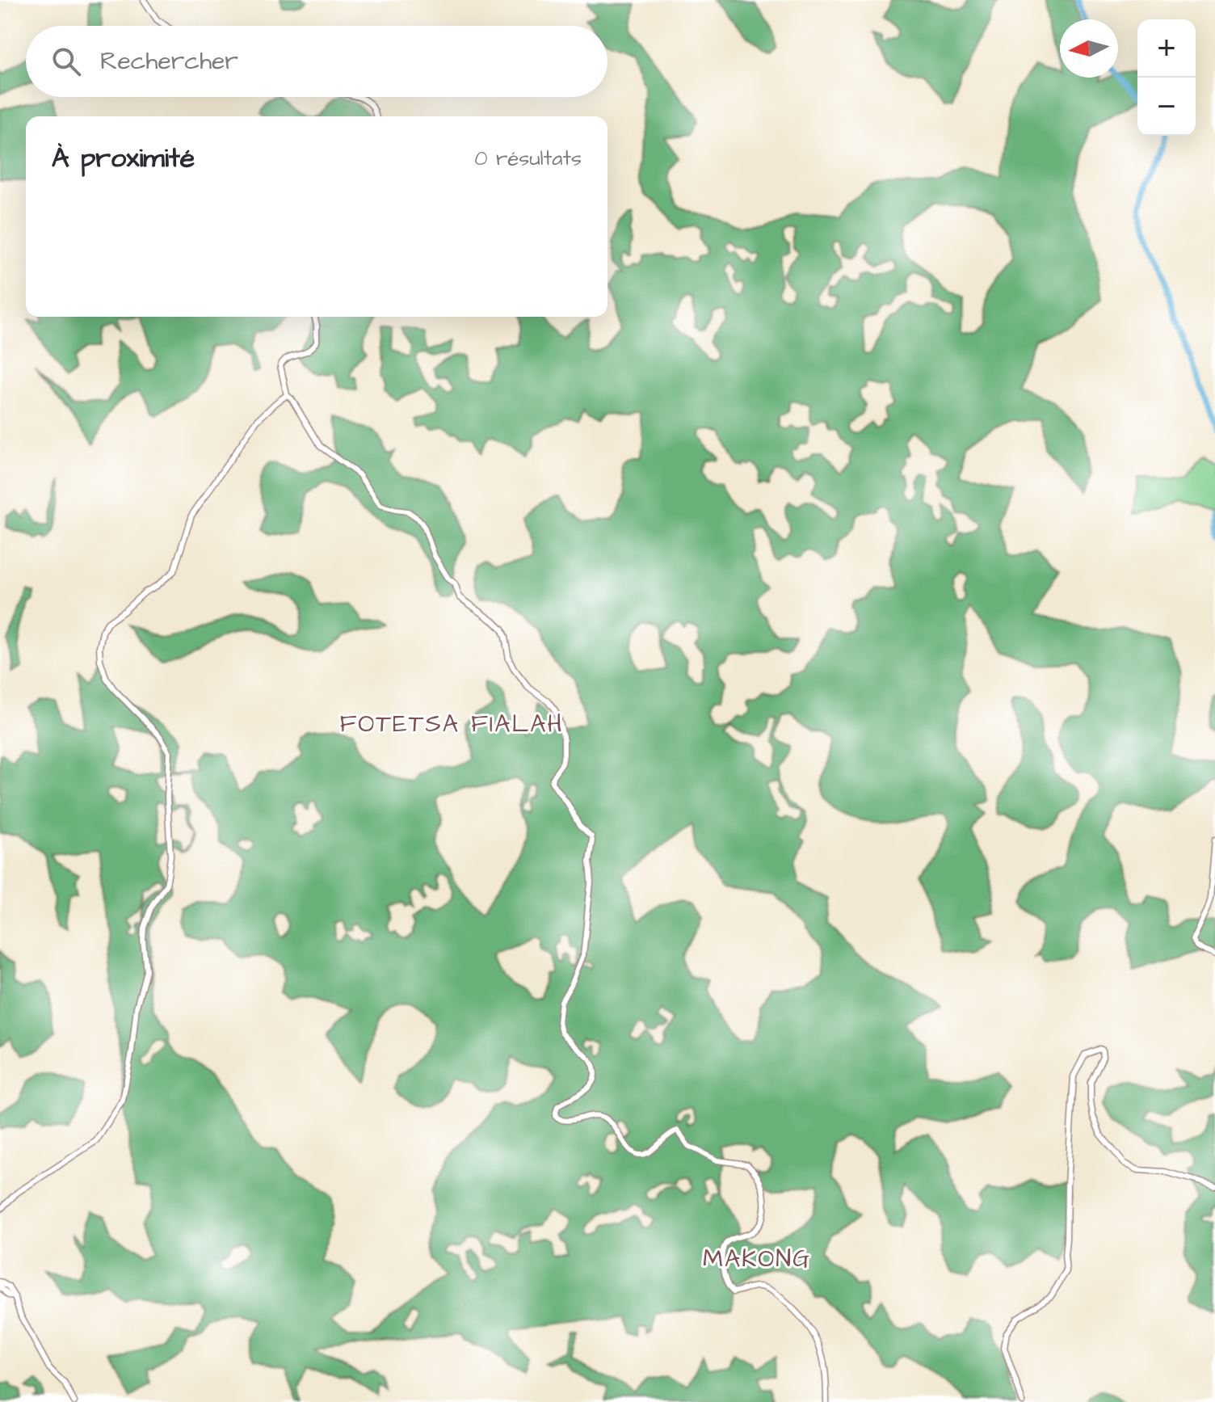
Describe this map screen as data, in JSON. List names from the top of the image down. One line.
{"districts":["FOTETSA FIALAH","MAKONG"],"north":"left","page":{"map_buttons":["+","−"],"search":"Rechercher","heading":["À proximité","0 résultats"]}}
